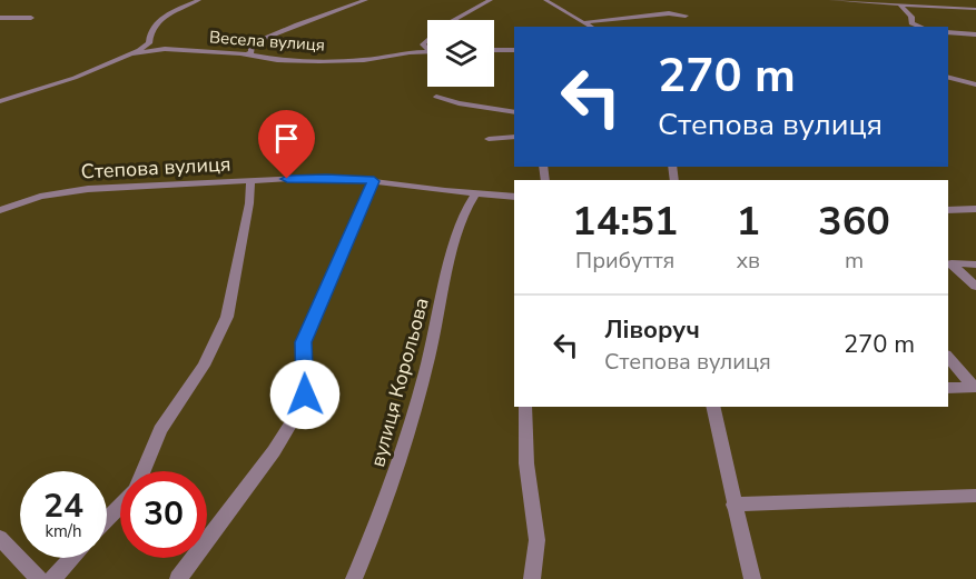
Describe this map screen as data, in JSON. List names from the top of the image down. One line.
{"streets":{"street":["Весела вулиця","Степова вулиця","вулиця Корольова"]},"crossings":[["Степова вулиця","вулиця Корольова"]],"page":{"turn":["270 m","Степова вулиця"],"eta":["14:51","Прибуття","1","хв","360","m"],"list":[{"name":"Ліворуч","note":"Степова вулиця","value":"270 m"}],"speed":"24 km/h","limit":"30"}}
